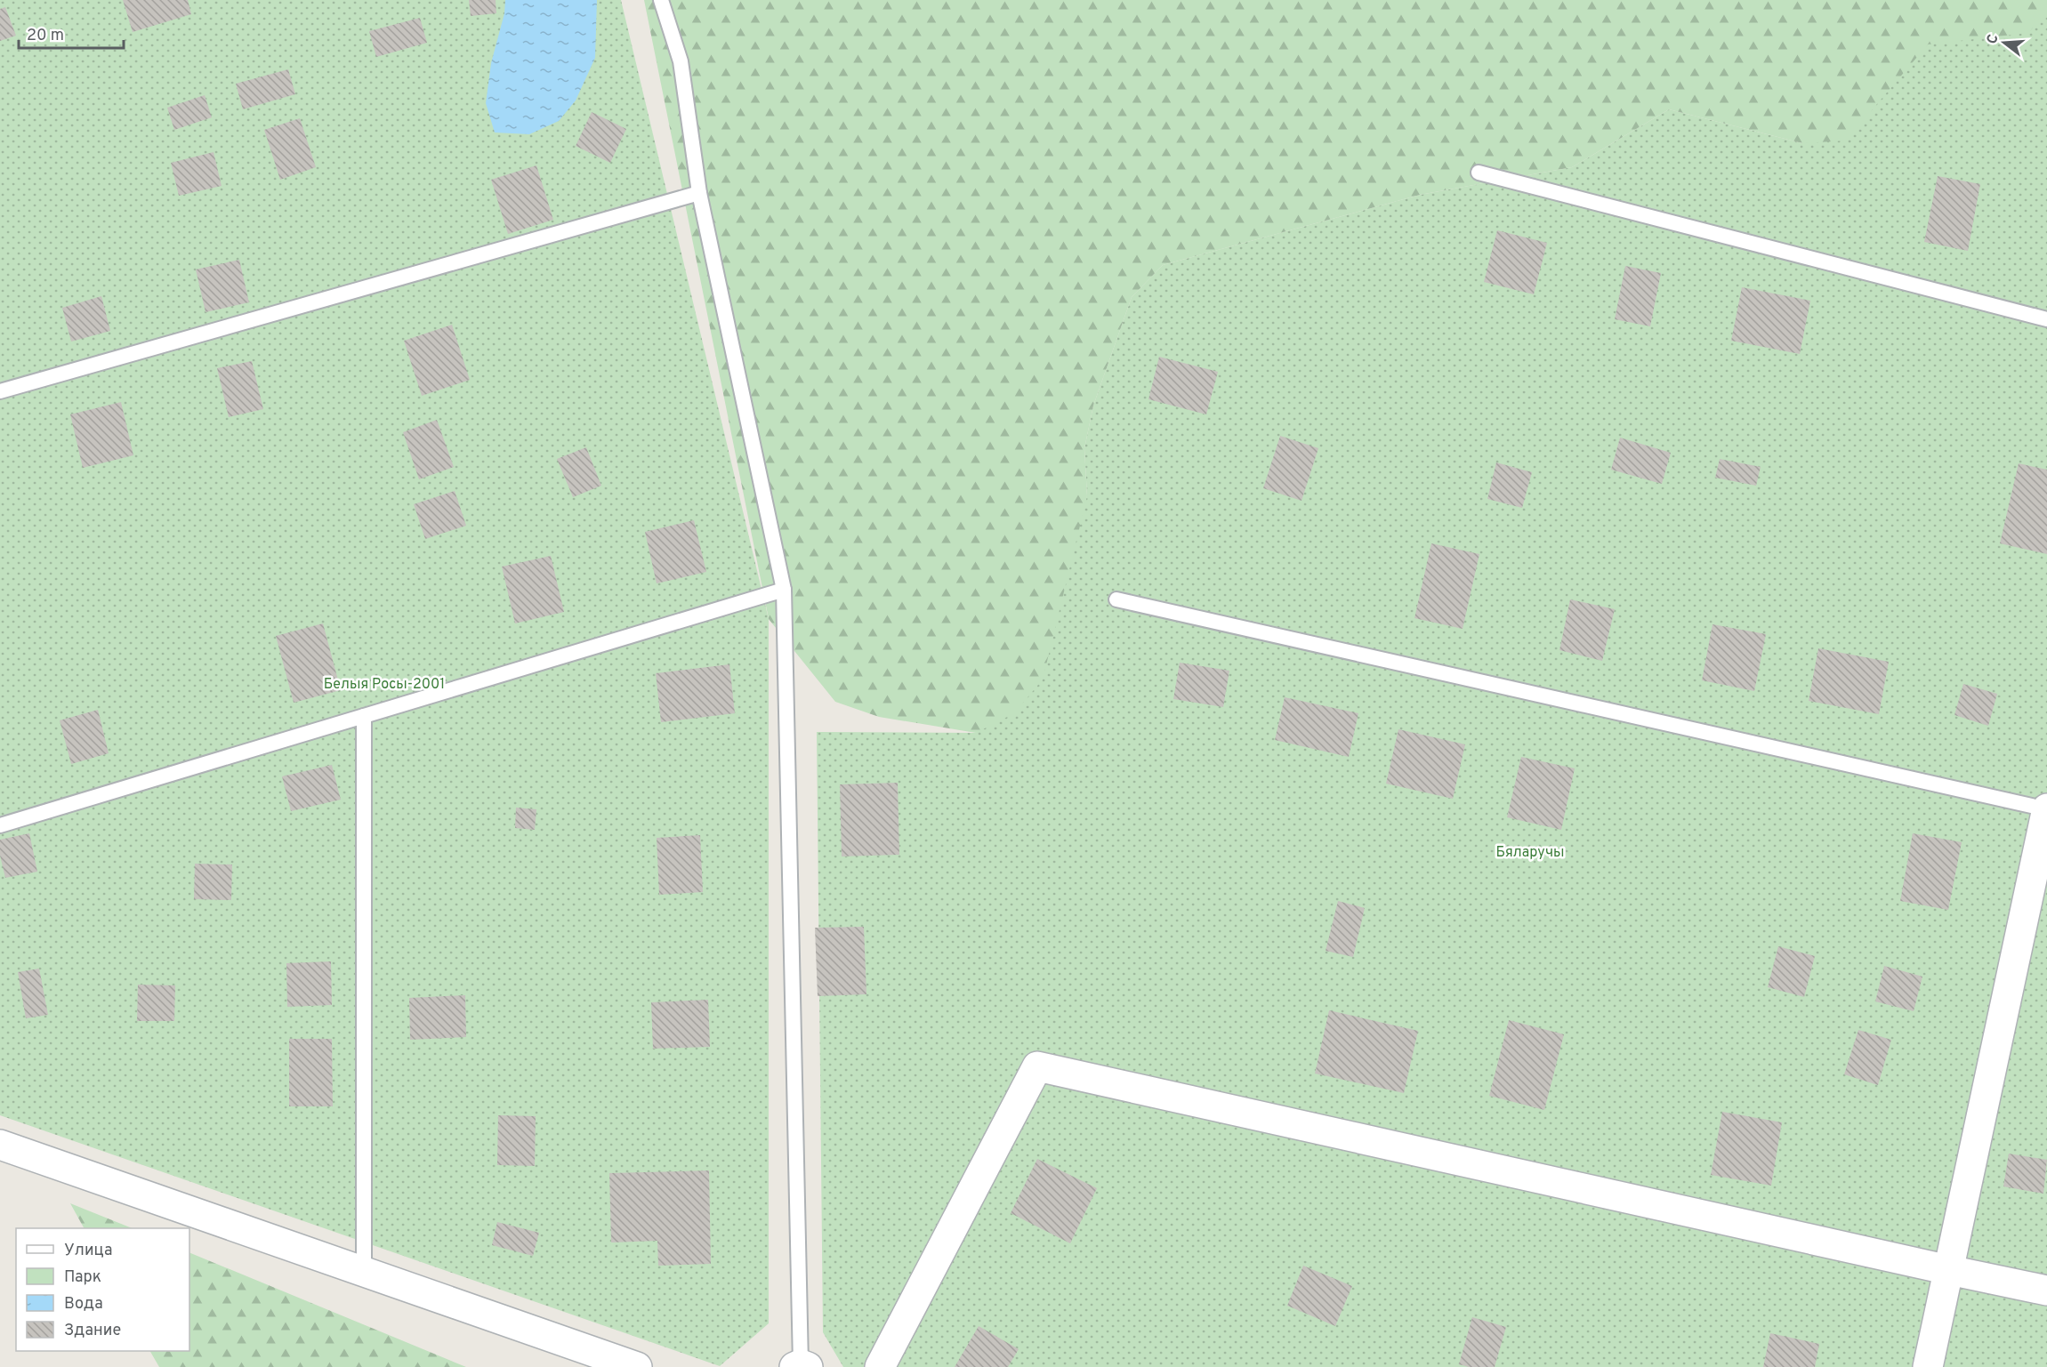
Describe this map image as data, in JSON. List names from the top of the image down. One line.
{"parks":["Белыя Росы-2001","Бяларучы"],"legend":["Улица","Парк","Вода","Здание"],"scale_bar":"20 m","north":"left"}
